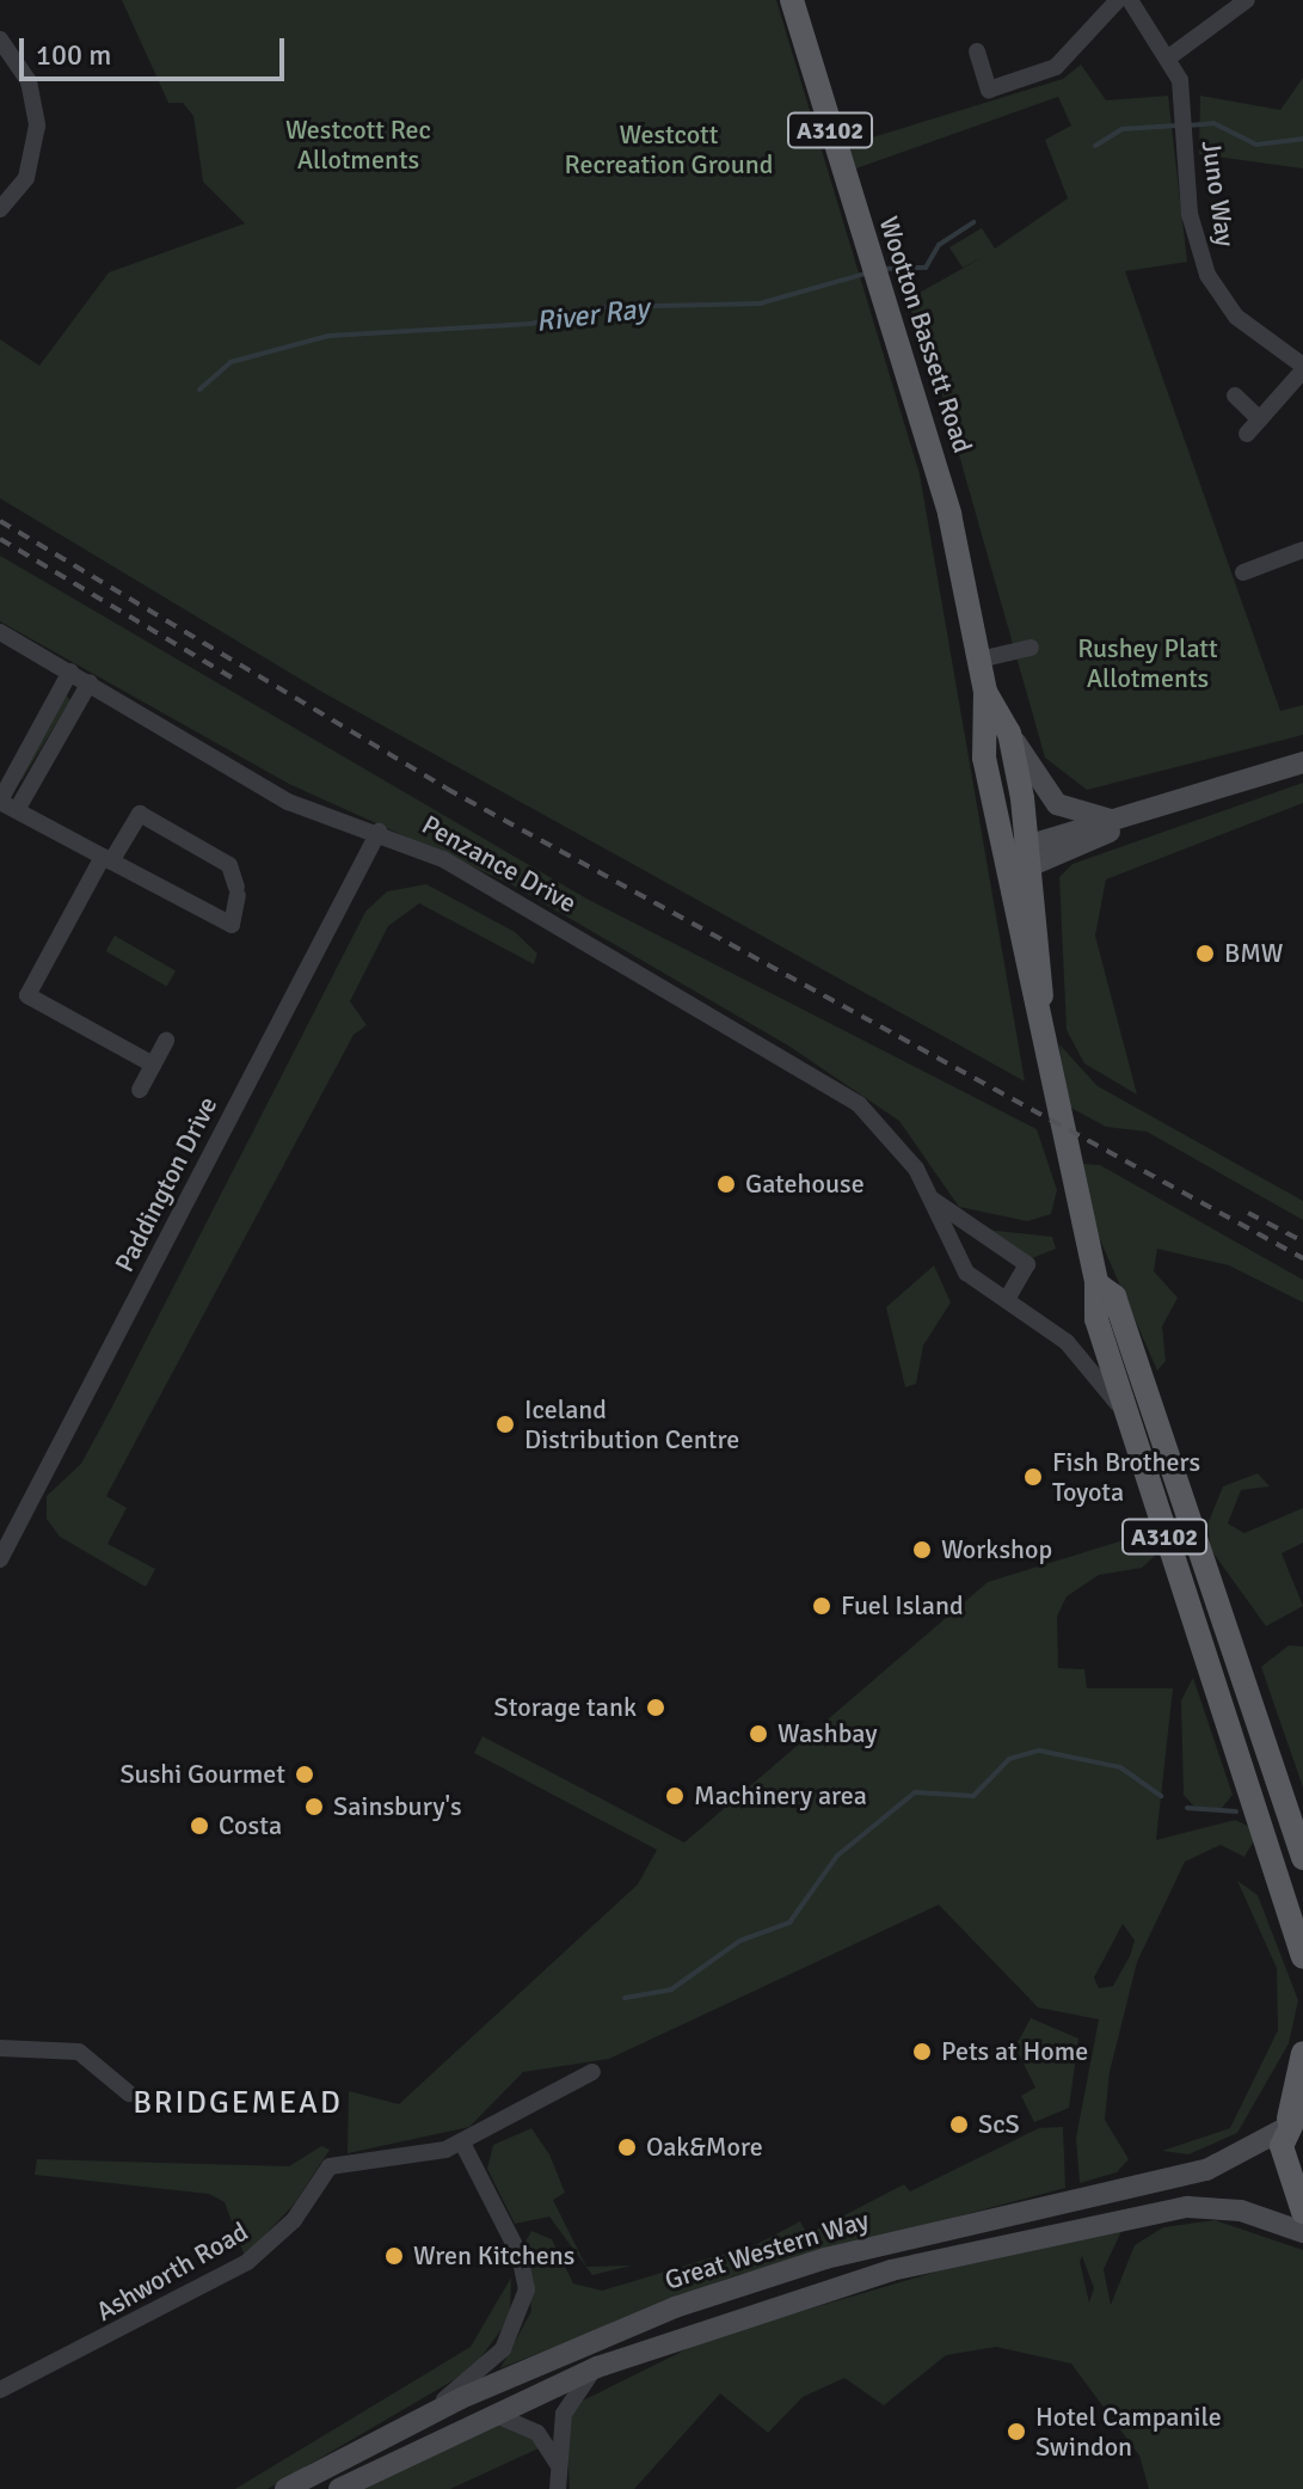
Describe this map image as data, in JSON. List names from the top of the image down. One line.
{"streets":{"main road":["A3102","Wootton Bassett Road","Great Western Way"],"street":["Juno Way","Penzance Drive","Paddington Drive","Ashworth Road"]},"crossings":[["Wootton Bassett Road","Penzance Drive"],["Penzance Drive","Paddington Drive"]],"districts":["BRIDGEMEAD"],"water":["River Ray"],"parks":["Westcott Rec Allotments","Westcott Recreation Ground","Rushey Platt Allotments"],"places":["BMW","Gatehouse","Iceland Distribution Centre","Fish Brothers Toyota","Workshop","Fuel Island","Storage tank","Washbay","Sushi Gourmet","Machinery area","Sainsbury's","Costa","Pets at Home","ScS","Oak&More","Wren Kitchens","Hotel Campanile Swindon"],"scale_bar":"100 m"}
